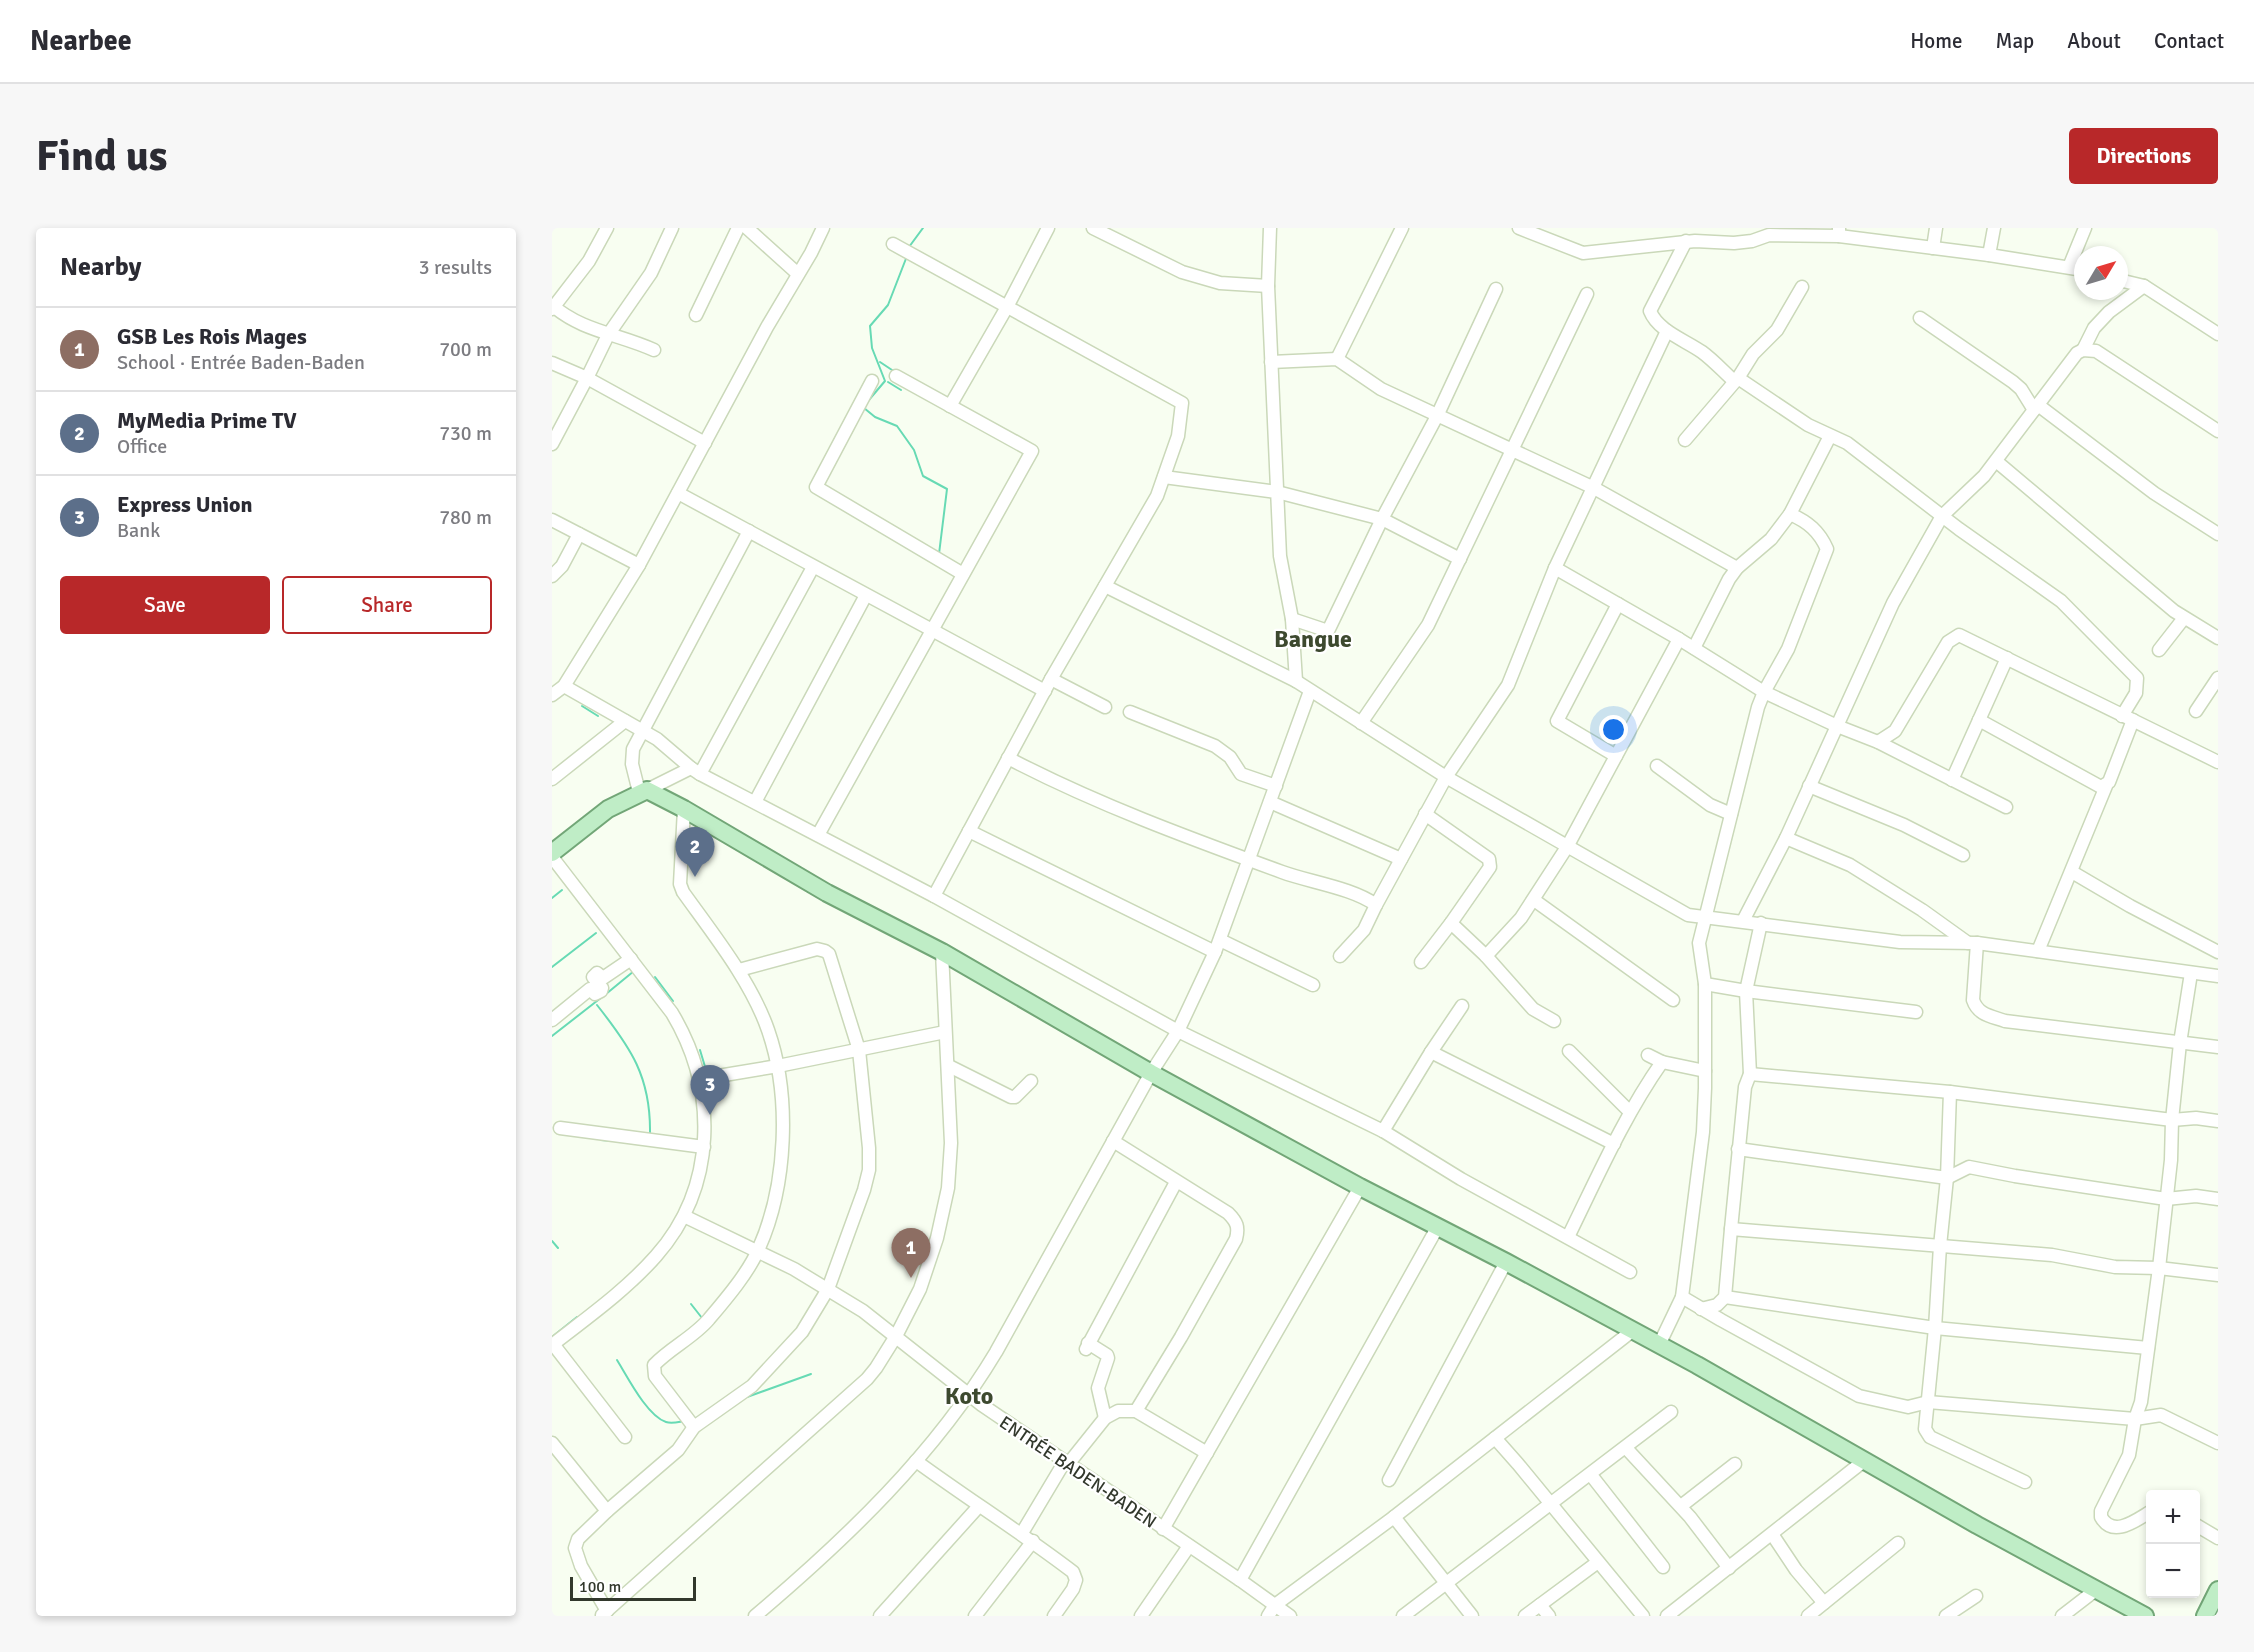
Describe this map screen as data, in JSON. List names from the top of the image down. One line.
{"streets":{"street":["ENTRÉE BADEN-BADEN"]},"districts":["Bangue","Koto"],"scale_bar":"100 m","north":"top right","page":{"header":"Nearbee","nav":["Home","Map","About","Contact"],"buttons":["Directions",["Save","Share"]],"title":"Find us","heading":["Nearby","3 results"],"list":[{"mark":"1","name":"GSB Les Rois Mages","note":"School · Entrée Baden-Baden","value":"700 m"},{"mark":"2","name":"MyMedia Prime TV","note":"Office","value":"730 m"},{"mark":"3","name":"Express Union","note":"Bank","value":"780 m"}],"pins":["2","3","1"],"map_buttons":["+","−"],"scale":"100 m"}}
